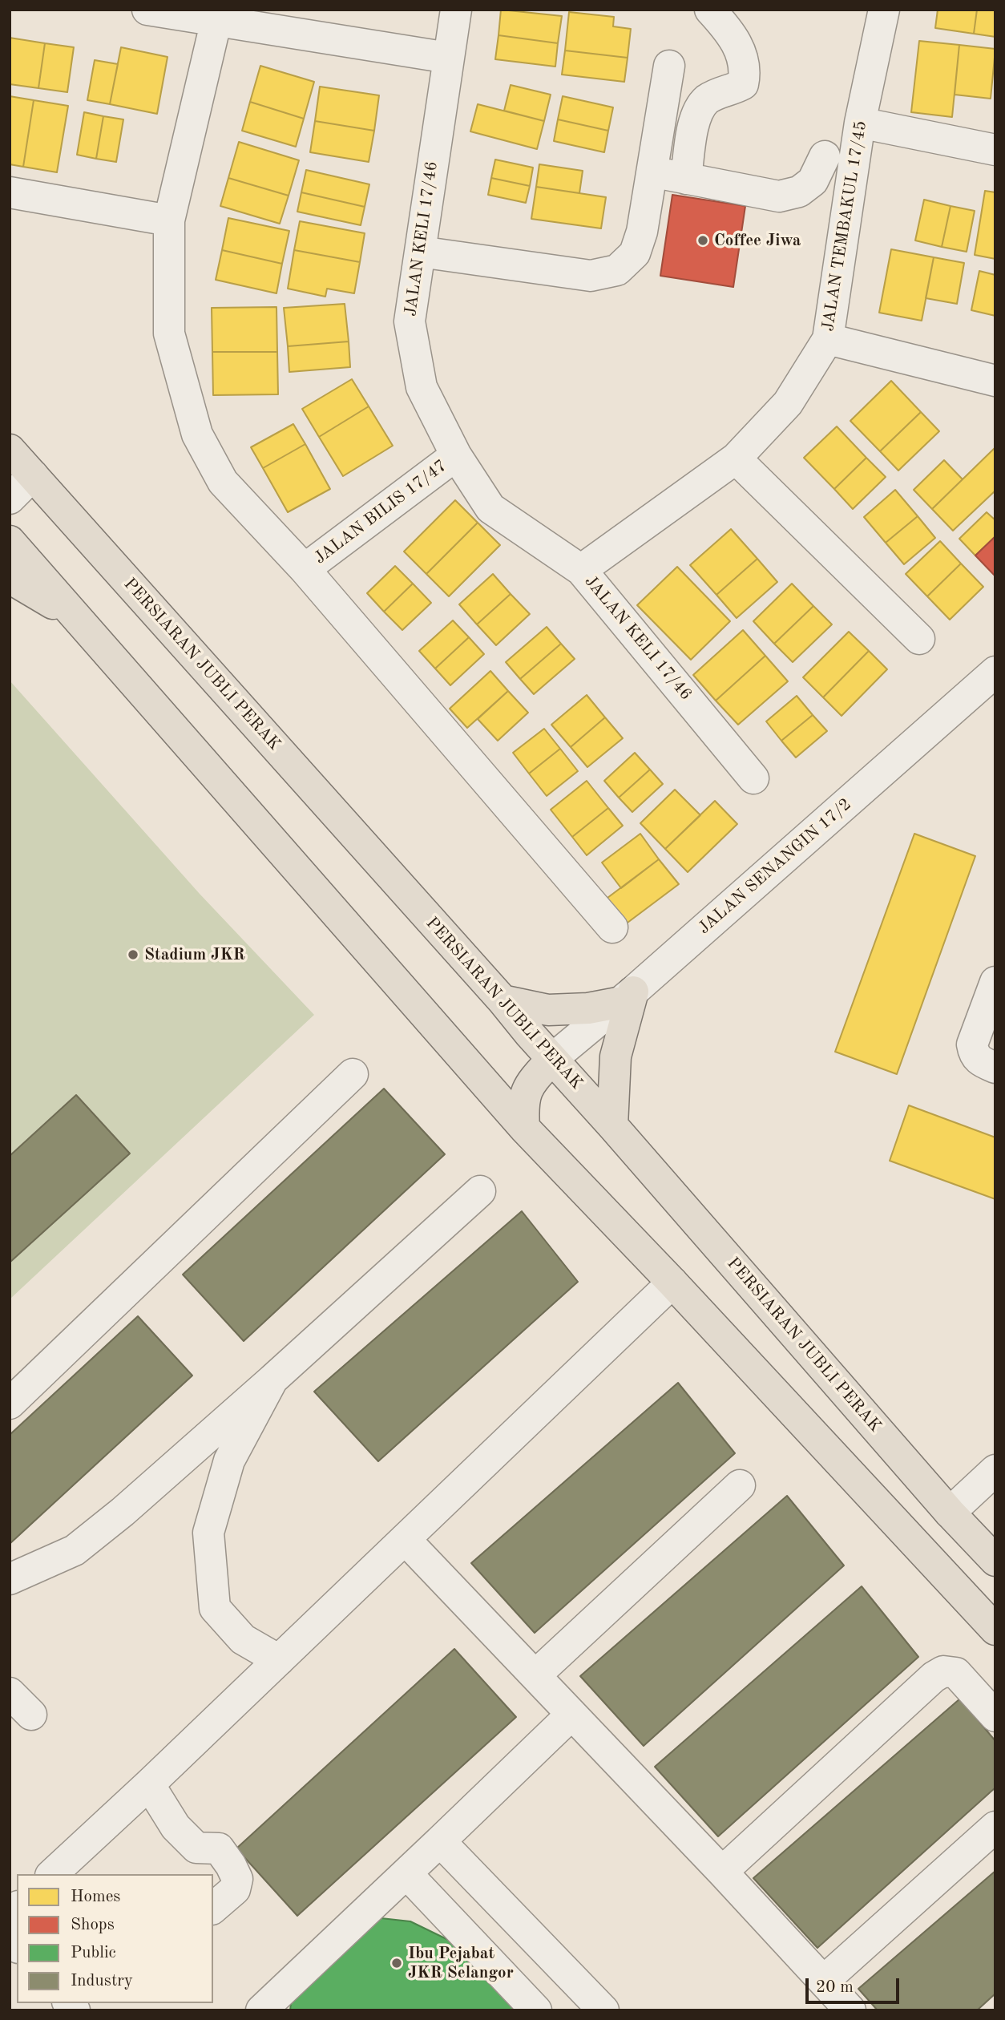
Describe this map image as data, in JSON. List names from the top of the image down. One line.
{"streets":{"main road":["PERSIARAN JUBLI PERAK"],"street":["JALAN TEMBAKUL 17/45","JALAN KELI 17/46","JALAN BILIS 17/47","JALAN SENANGIN 17/2"]},"crossings":[["JALAN TEMBAKUL 17/45","JALAN KELI 17/46"],["JALAN KELI 17/46","JALAN BILIS 17/47"],["PERSIARAN JUBLI PERAK","JALAN SENANGIN 17/2"]],"places":["Coffee Jiwa","Stadium JKR","Ibu Pejabat JKR Selangor"],"legend":["Homes","Shops","Public","Industry"],"scale_bar":"20 m"}
